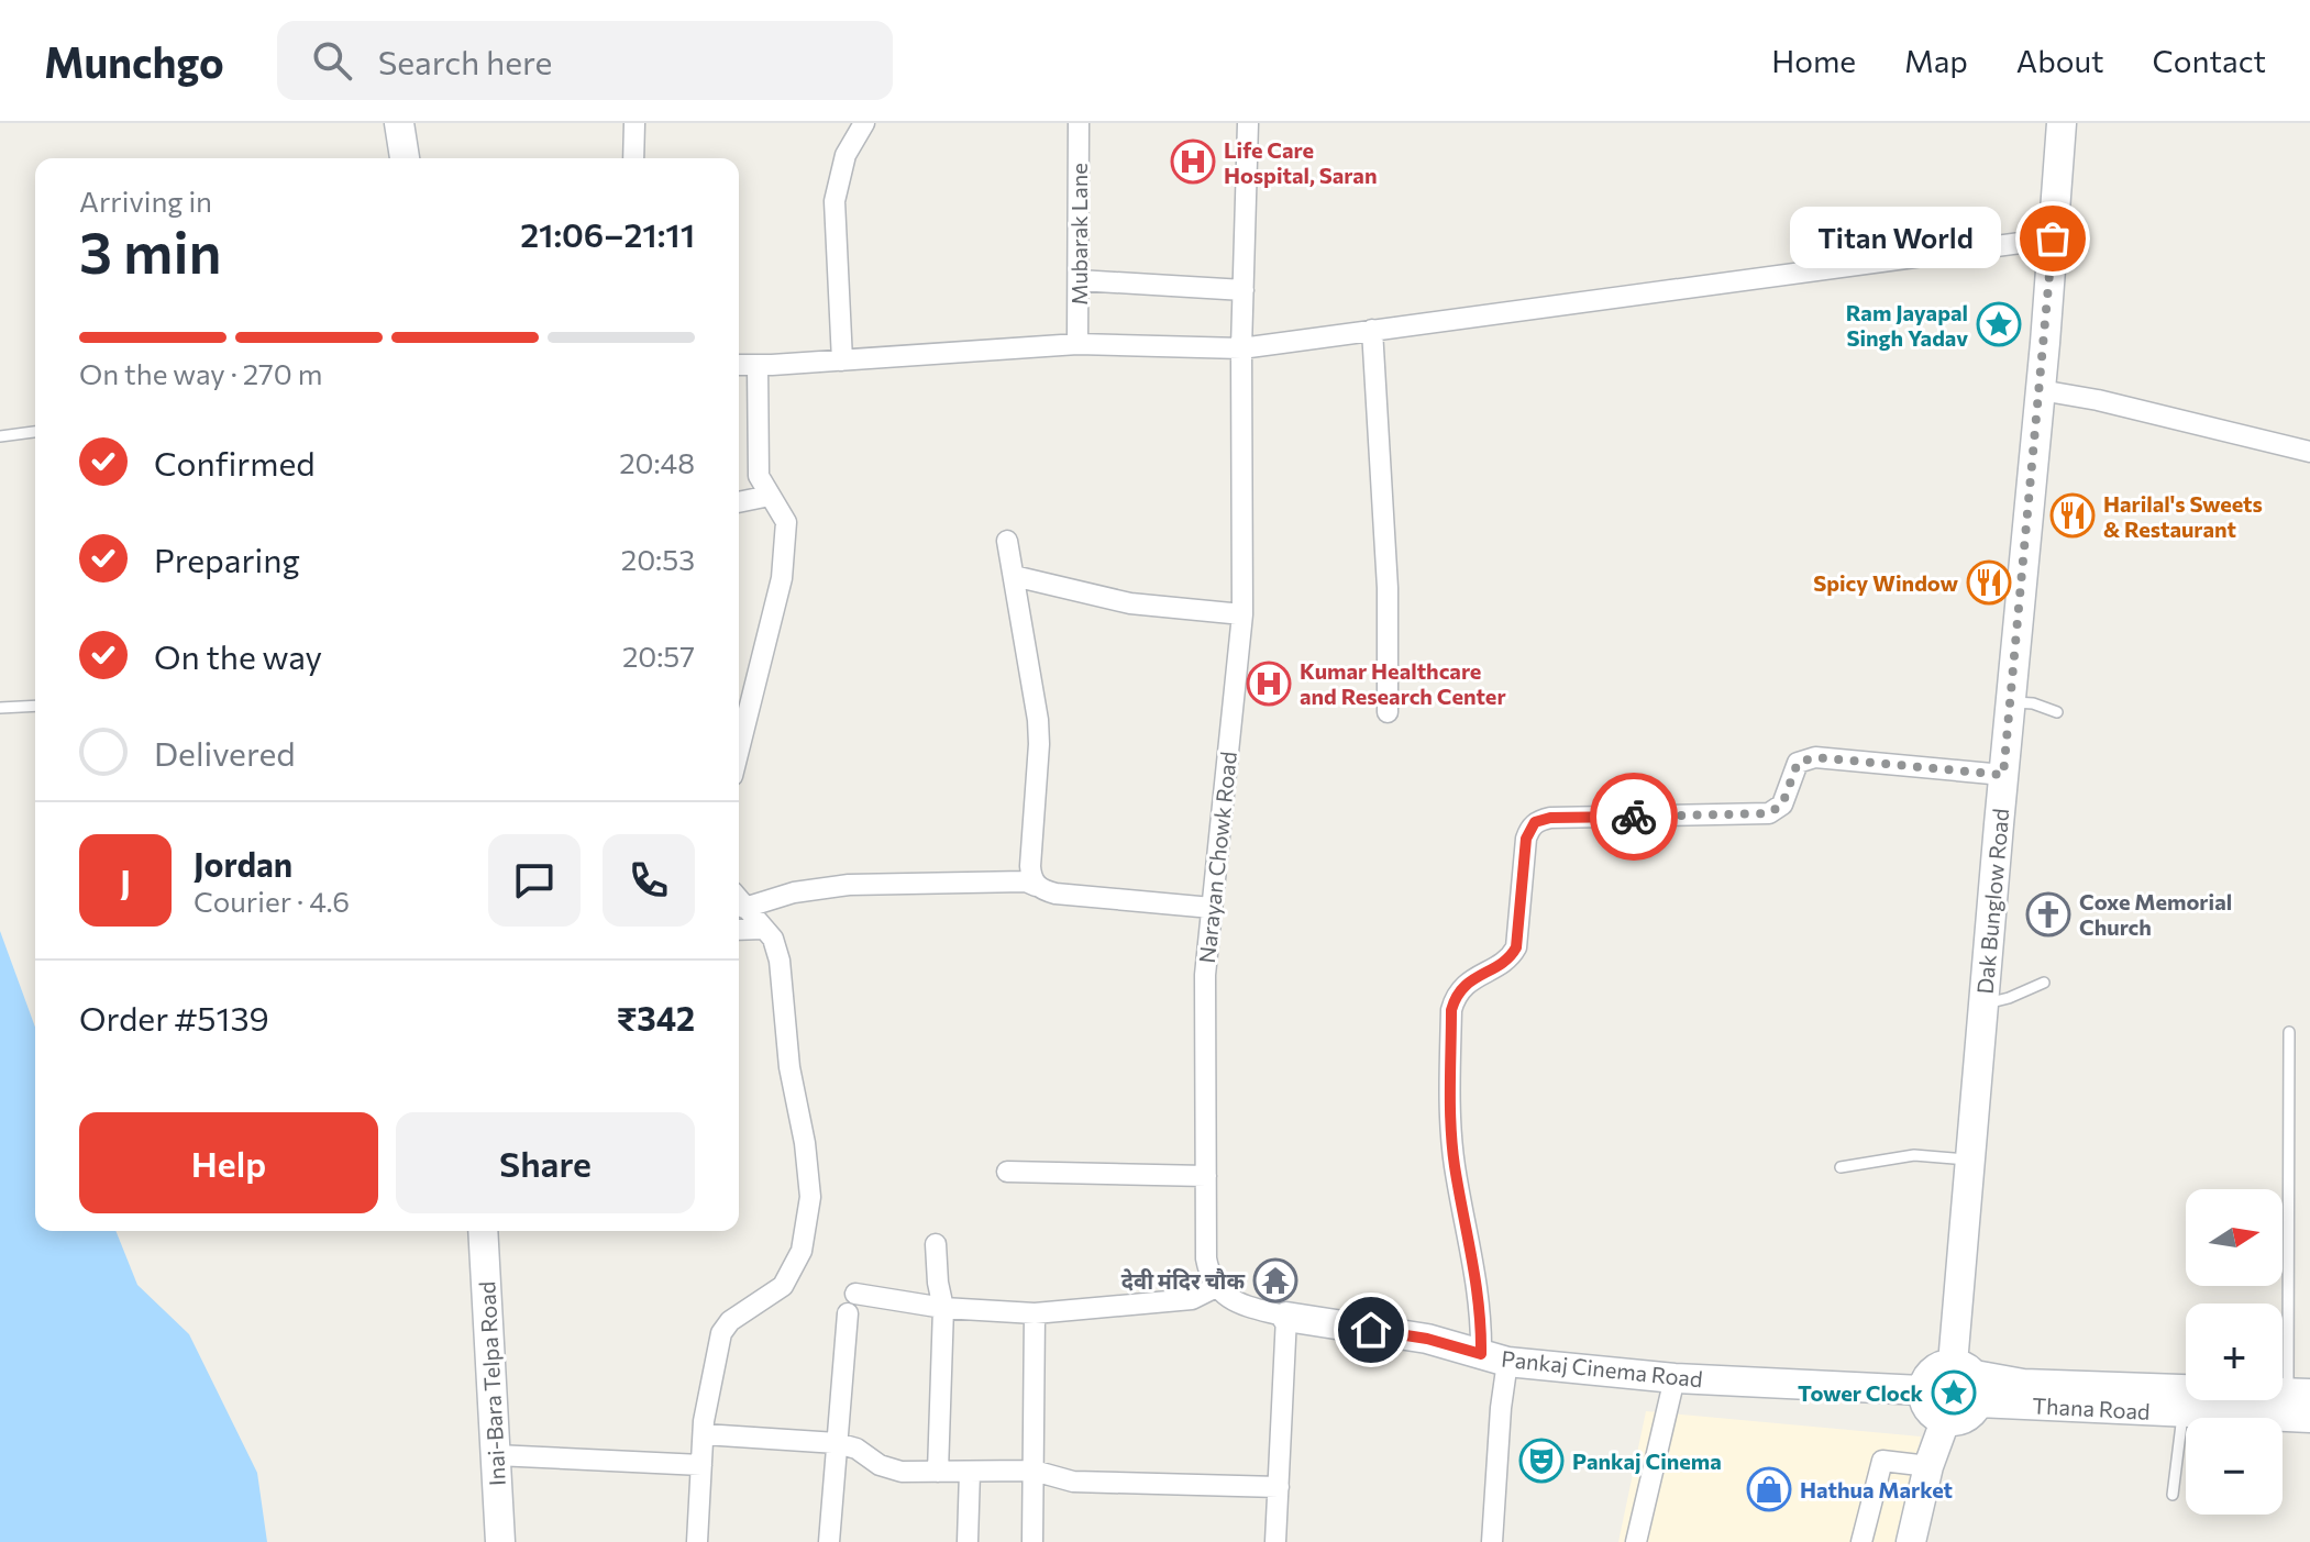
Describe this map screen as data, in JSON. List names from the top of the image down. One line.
{"streets":{"street":["Mubarak Lane","Narayan Chowk Road","Dak Bunglow Road","Pankaj Cinema Road","Inai-Bara Telpa Road","Thana Road"]},"crossings":[["Dak Bunglow Road","Pankaj Cinema Road"],["Dak Bunglow Road","Thana Road"],["Pankaj Cinema Road","Thana Road"]],"places":{"hospital":["Life Care Hospital, Saran","Kumar Healthcare and Research Center"],"other":["Titan World"],"place":["Ram Jayapal Singh Yadav","Tower Clock"],"restaurant":["Harilal's Sweets & Restaurant","Spicy Window"],"church":["Coxe Memorial Church"],"temple":["देवी मंदिर चौक"],"theatre":["Pankaj Cinema"],"shop":["Hathua Market"]},"north":"right","page":{"header":"Munchgo","search":"Search here","nav":["Home","Map","About","Contact"],"heading":["3 min","Arriving in","21:06–21:11"],"panel":["Jordan","Courier · 4.6","Order #5139","₹342"],"bubble":"Titan World","bar":"On the way · 270 m","list":[["Confirmed","20:48"],["Preparing","20:53"],["On the way","20:57"],"Delivered"],"round":"J","buttons":["Help","Share"],"map_buttons":["+","−"]}}
